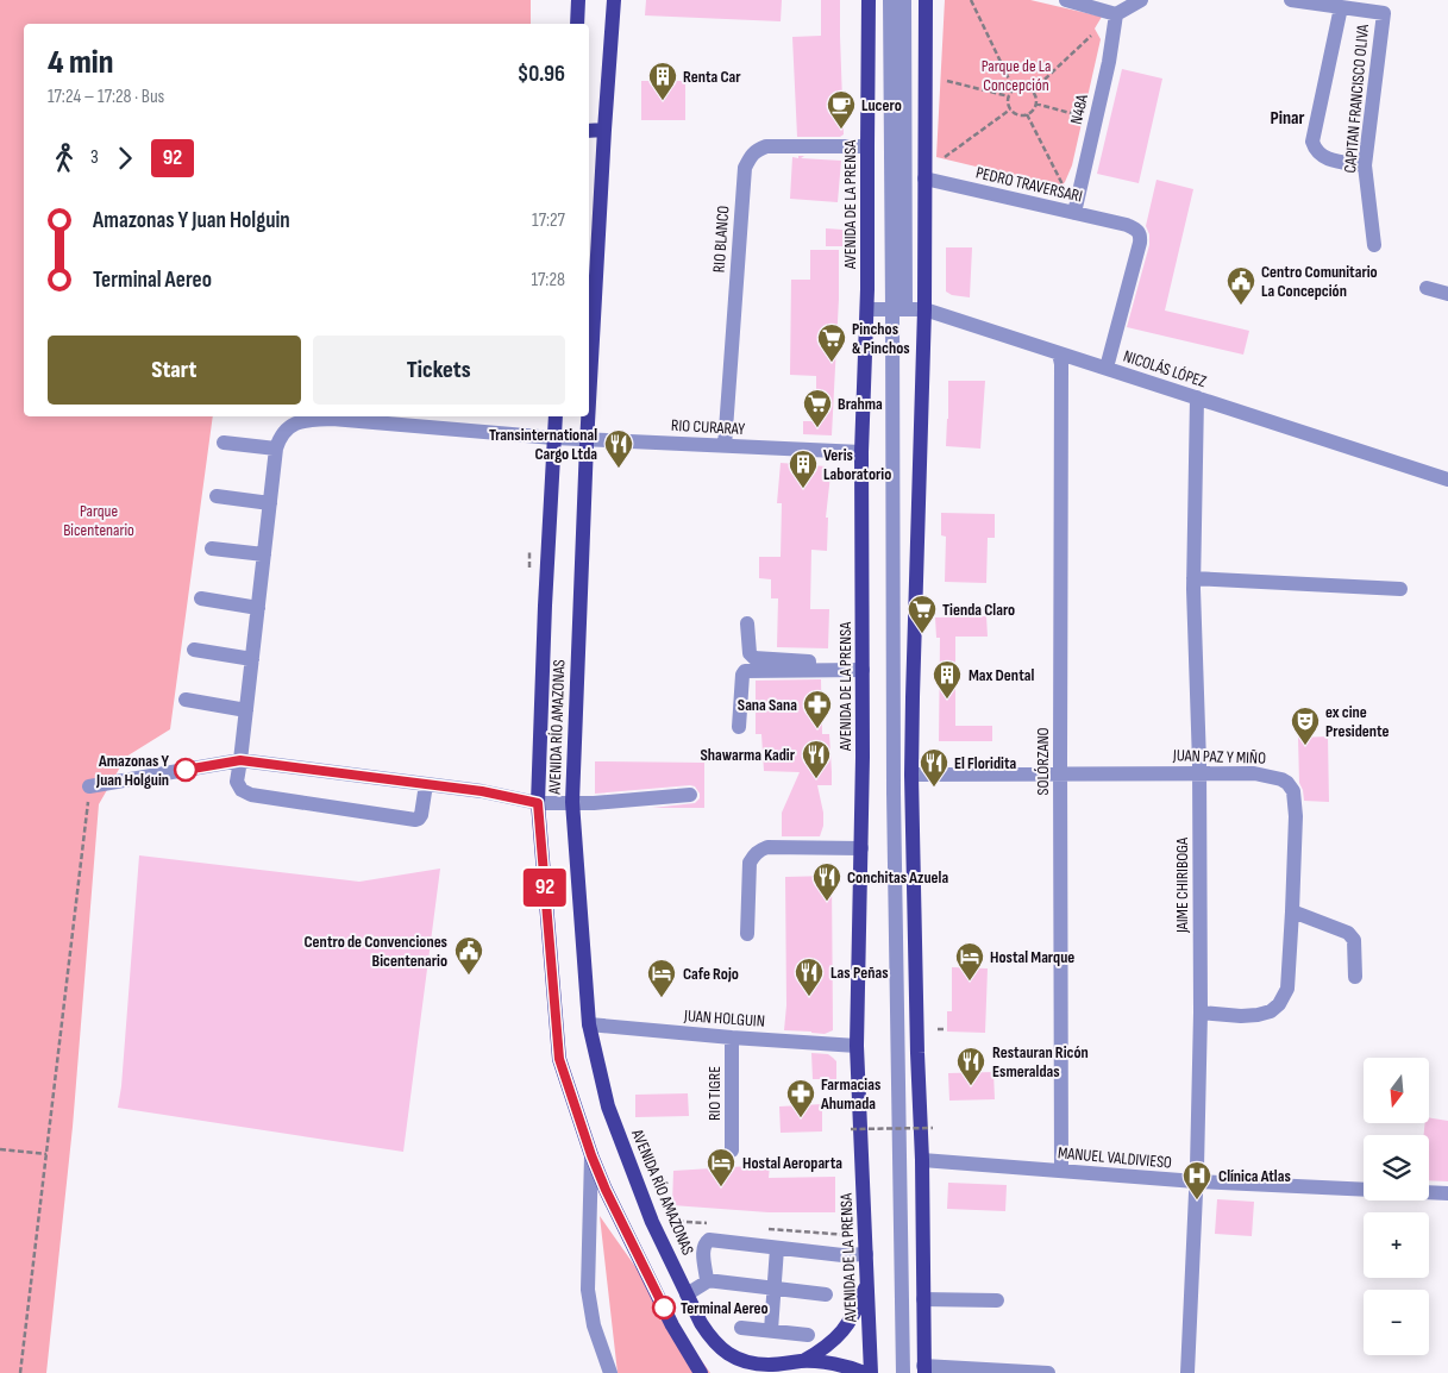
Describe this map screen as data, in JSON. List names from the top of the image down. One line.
{"streets":{"main road":["AVENIDA DE LA PRENSA","AVENIDA RÍO AMAZONAS"],"street":["CAPITAN FRANCISCO OLIVA","N48A","PEDRO TRAVERSARI","RIO BLANCO","NICOLÁS LÓPEZ","RIO CURARAY","JUAN PAZ Y MIÑO","SOLÓRZANO","JAIME CHIRIBOGA","JUAN HOLGUIN","RIO TIGRE","MANUEL VALDIVIESO"]},"crossings":[["N48A","PEDRO TRAVERSARI"],["PEDRO TRAVERSARI","NICOLÁS LÓPEZ"],["AVENIDA DE LA PRENSA","RIO BLANCO"],["AVENIDA DE LA PRENSA","NICOLÁS LÓPEZ"],["AVENIDA DE LA PRENSA","RIO CURARAY"],["AVENIDA DE LA PRENSA","JUAN HOLGUIN"],["RIO BLANCO","RIO CURARAY"],["NICOLÁS LÓPEZ","SOLÓRZANO"],["NICOLÁS LÓPEZ","JAIME CHIRIBOGA"],["RIO CURARAY","AVENIDA RÍO AMAZONAS"],["AVENIDA RÍO AMAZONAS","JUAN HOLGUIN"],["JUAN PAZ Y MIÑO","SOLÓRZANO"],["JUAN PAZ Y MIÑO","JAIME CHIRIBOGA"],["SOLÓRZANO","MANUEL VALDIVIESO"],["JAIME CHIRIBOGA","MANUEL VALDIVIESO"],["JUAN HOLGUIN","RIO TIGRE"]],"districts":["Pinar"],"parks":["Parque de La Concepción","Parque Bicentenario"],"places":{"building":["Renta Car","Veris Laboratorio","Max Dental"],"cafe":["Lucero"],"public building":["Centro Comunitario La Concepción","Centro de Convenciones Bicentenario"],"supermarket":["Pinchos & Pinchos","Brahma","Tienda Claro"],"restaurant":["Transinternational Cargo Ltda","Shawarma Kadir","El Floridita","Conchitas Azuela","Las Peñas","Restauran Ricón Esmeraldas"],"pharmacy":["Sana Sana","Farmacias Ahumada"],"theatre":["ex cine Presidente"],"other":["Amazonas Y Juan Holguin","Terminal Aereo"],"hotel":["Hostal Marque","Cafe Rojo","Hostal Aeroparta"],"hospital":["Clínica Atlas"]},"lines":["bus line 92"],"north":"bottom","page":{"on_map":"92","heading":["4 min","17:24 – 17:28 · Bus","$0.96"],"legs":["3","92"],"list":[{"name":"Amazonas Y Juan Holguin","value":"17:27"},{"name":"Terminal Aereo","value":"17:28"}],"buttons":["Start","Tickets"],"map_buttons":["+","−"]}}
